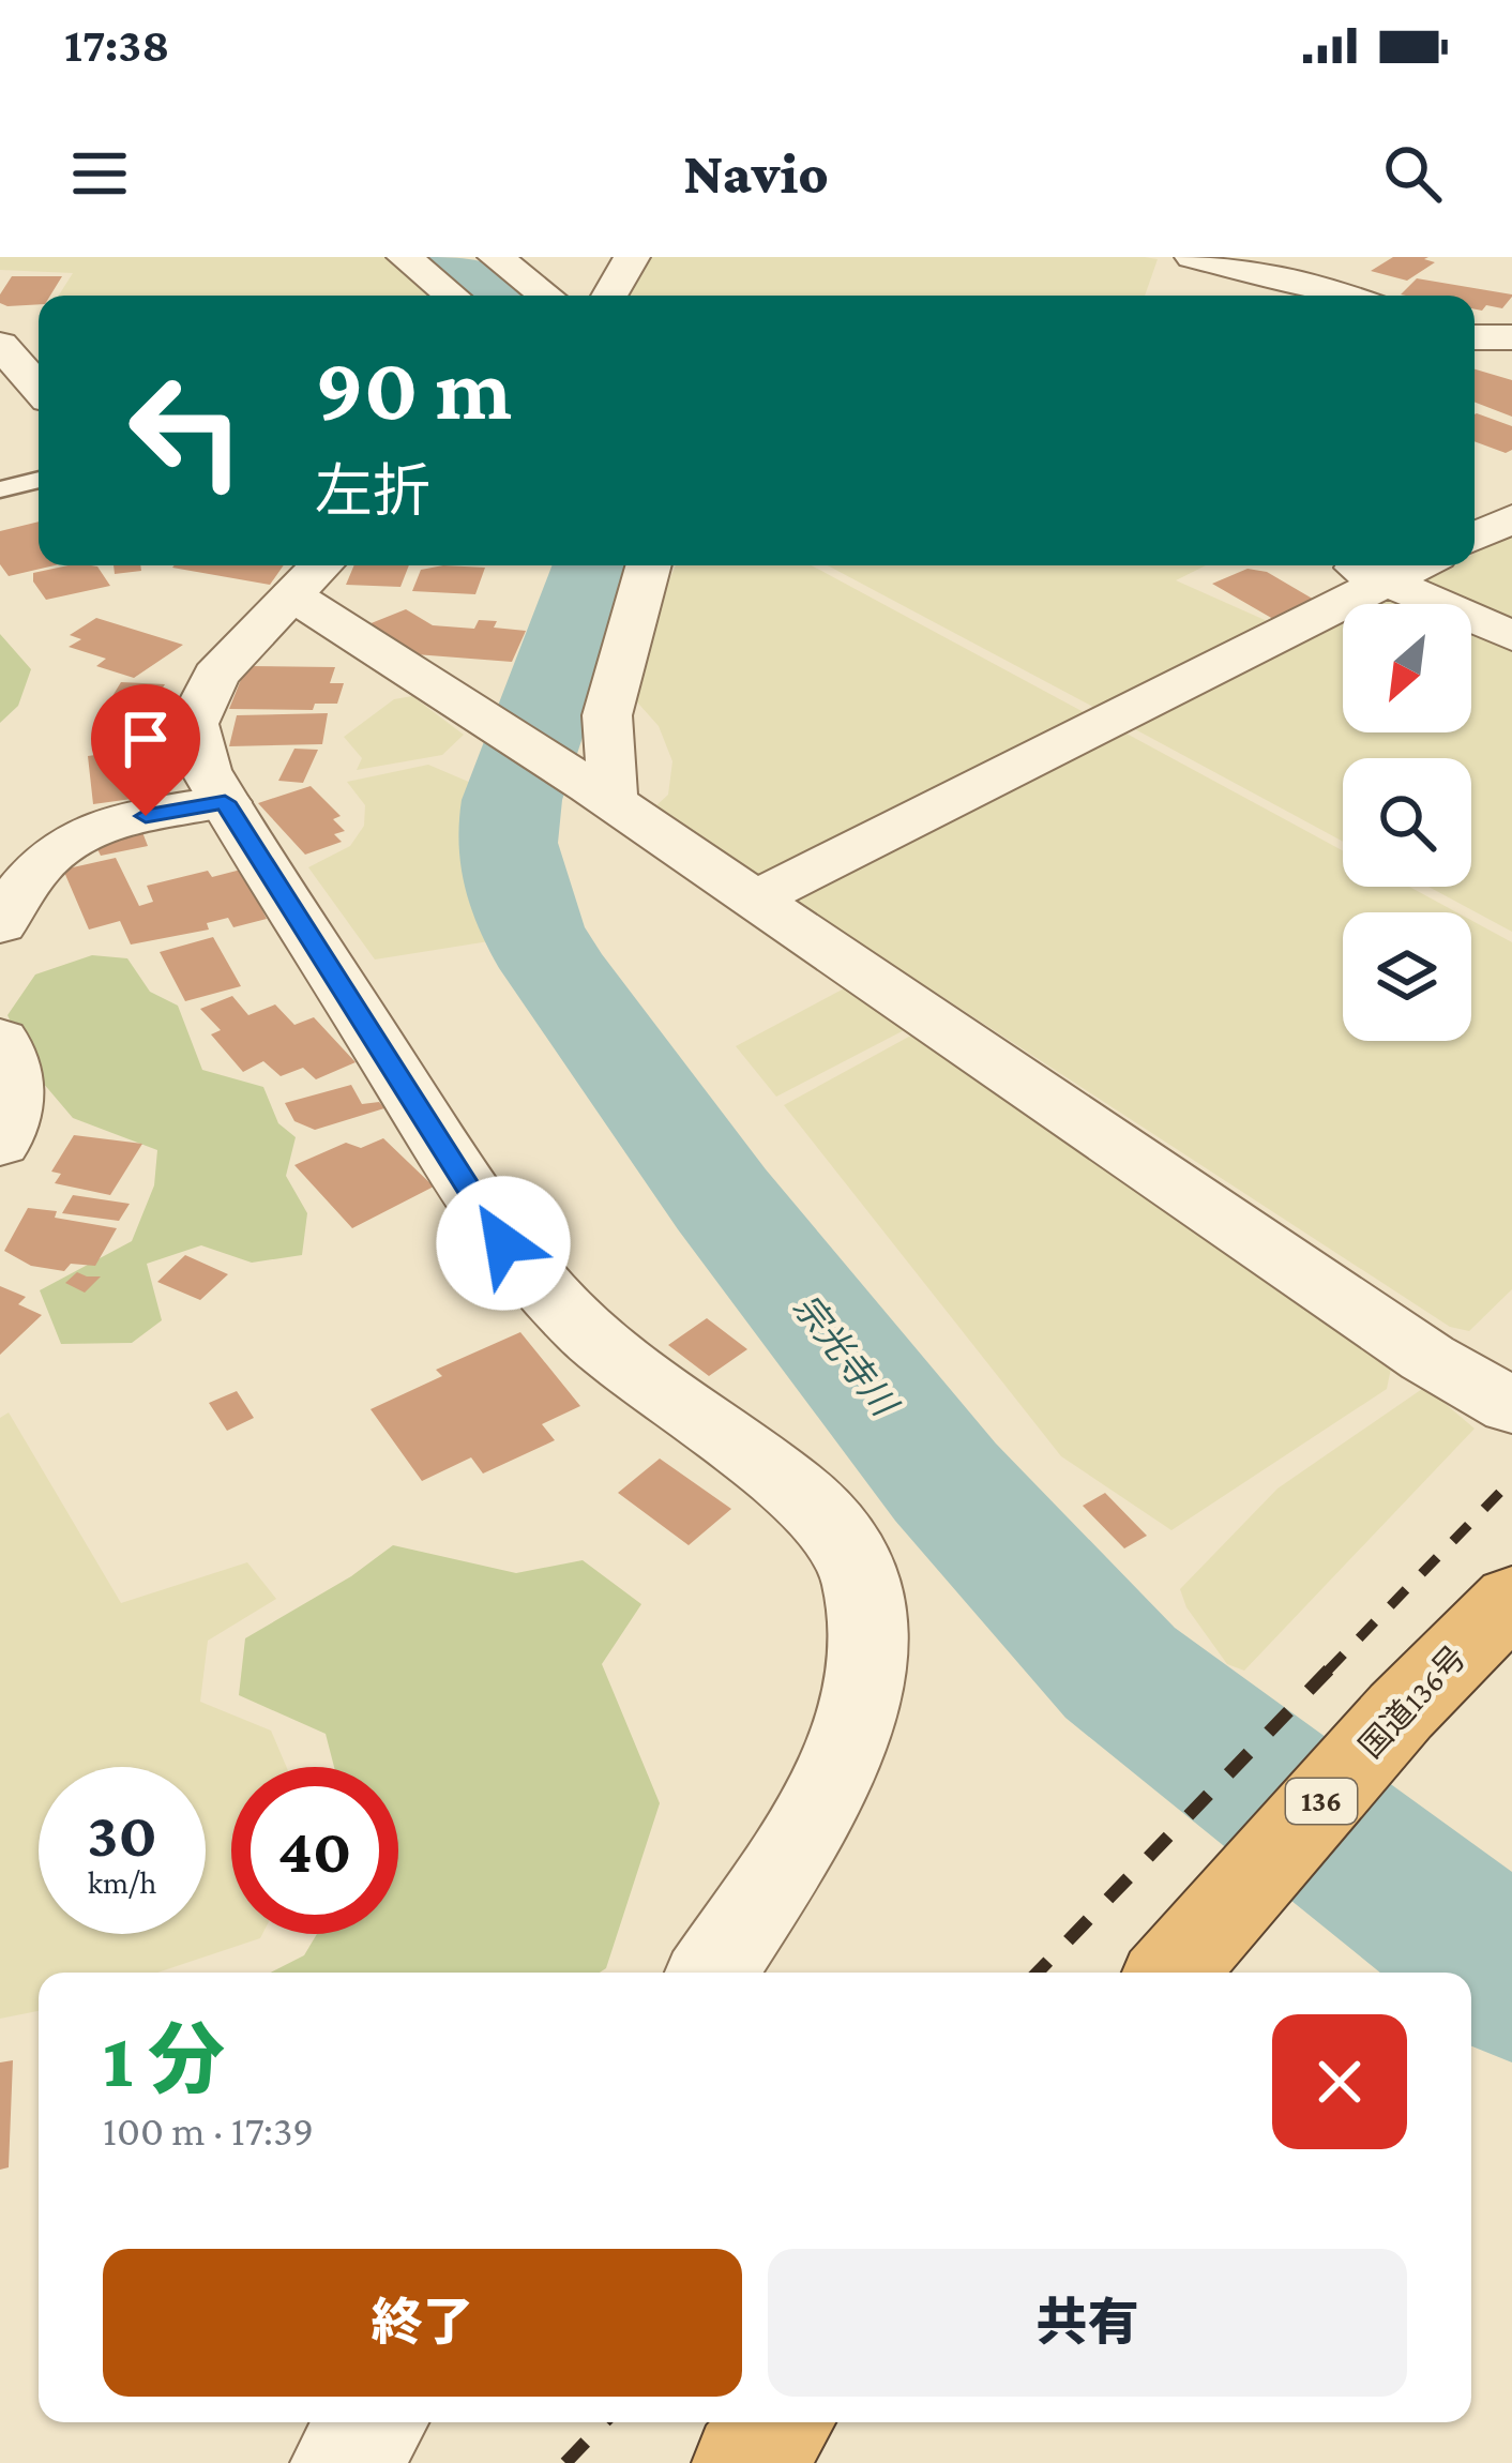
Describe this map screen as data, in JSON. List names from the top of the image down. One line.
{"streets":{"highway":["国道136号","136"]},"water":["宗光寺川"],"north":"bottom left","page":{"status":"17:38","header":"Navio","turn":["90 m","左折"],"speed":"30 km/h","limit":"40","heading":["1 分","100 m · 17:39"],"buttons":["終了","共有"]}}
